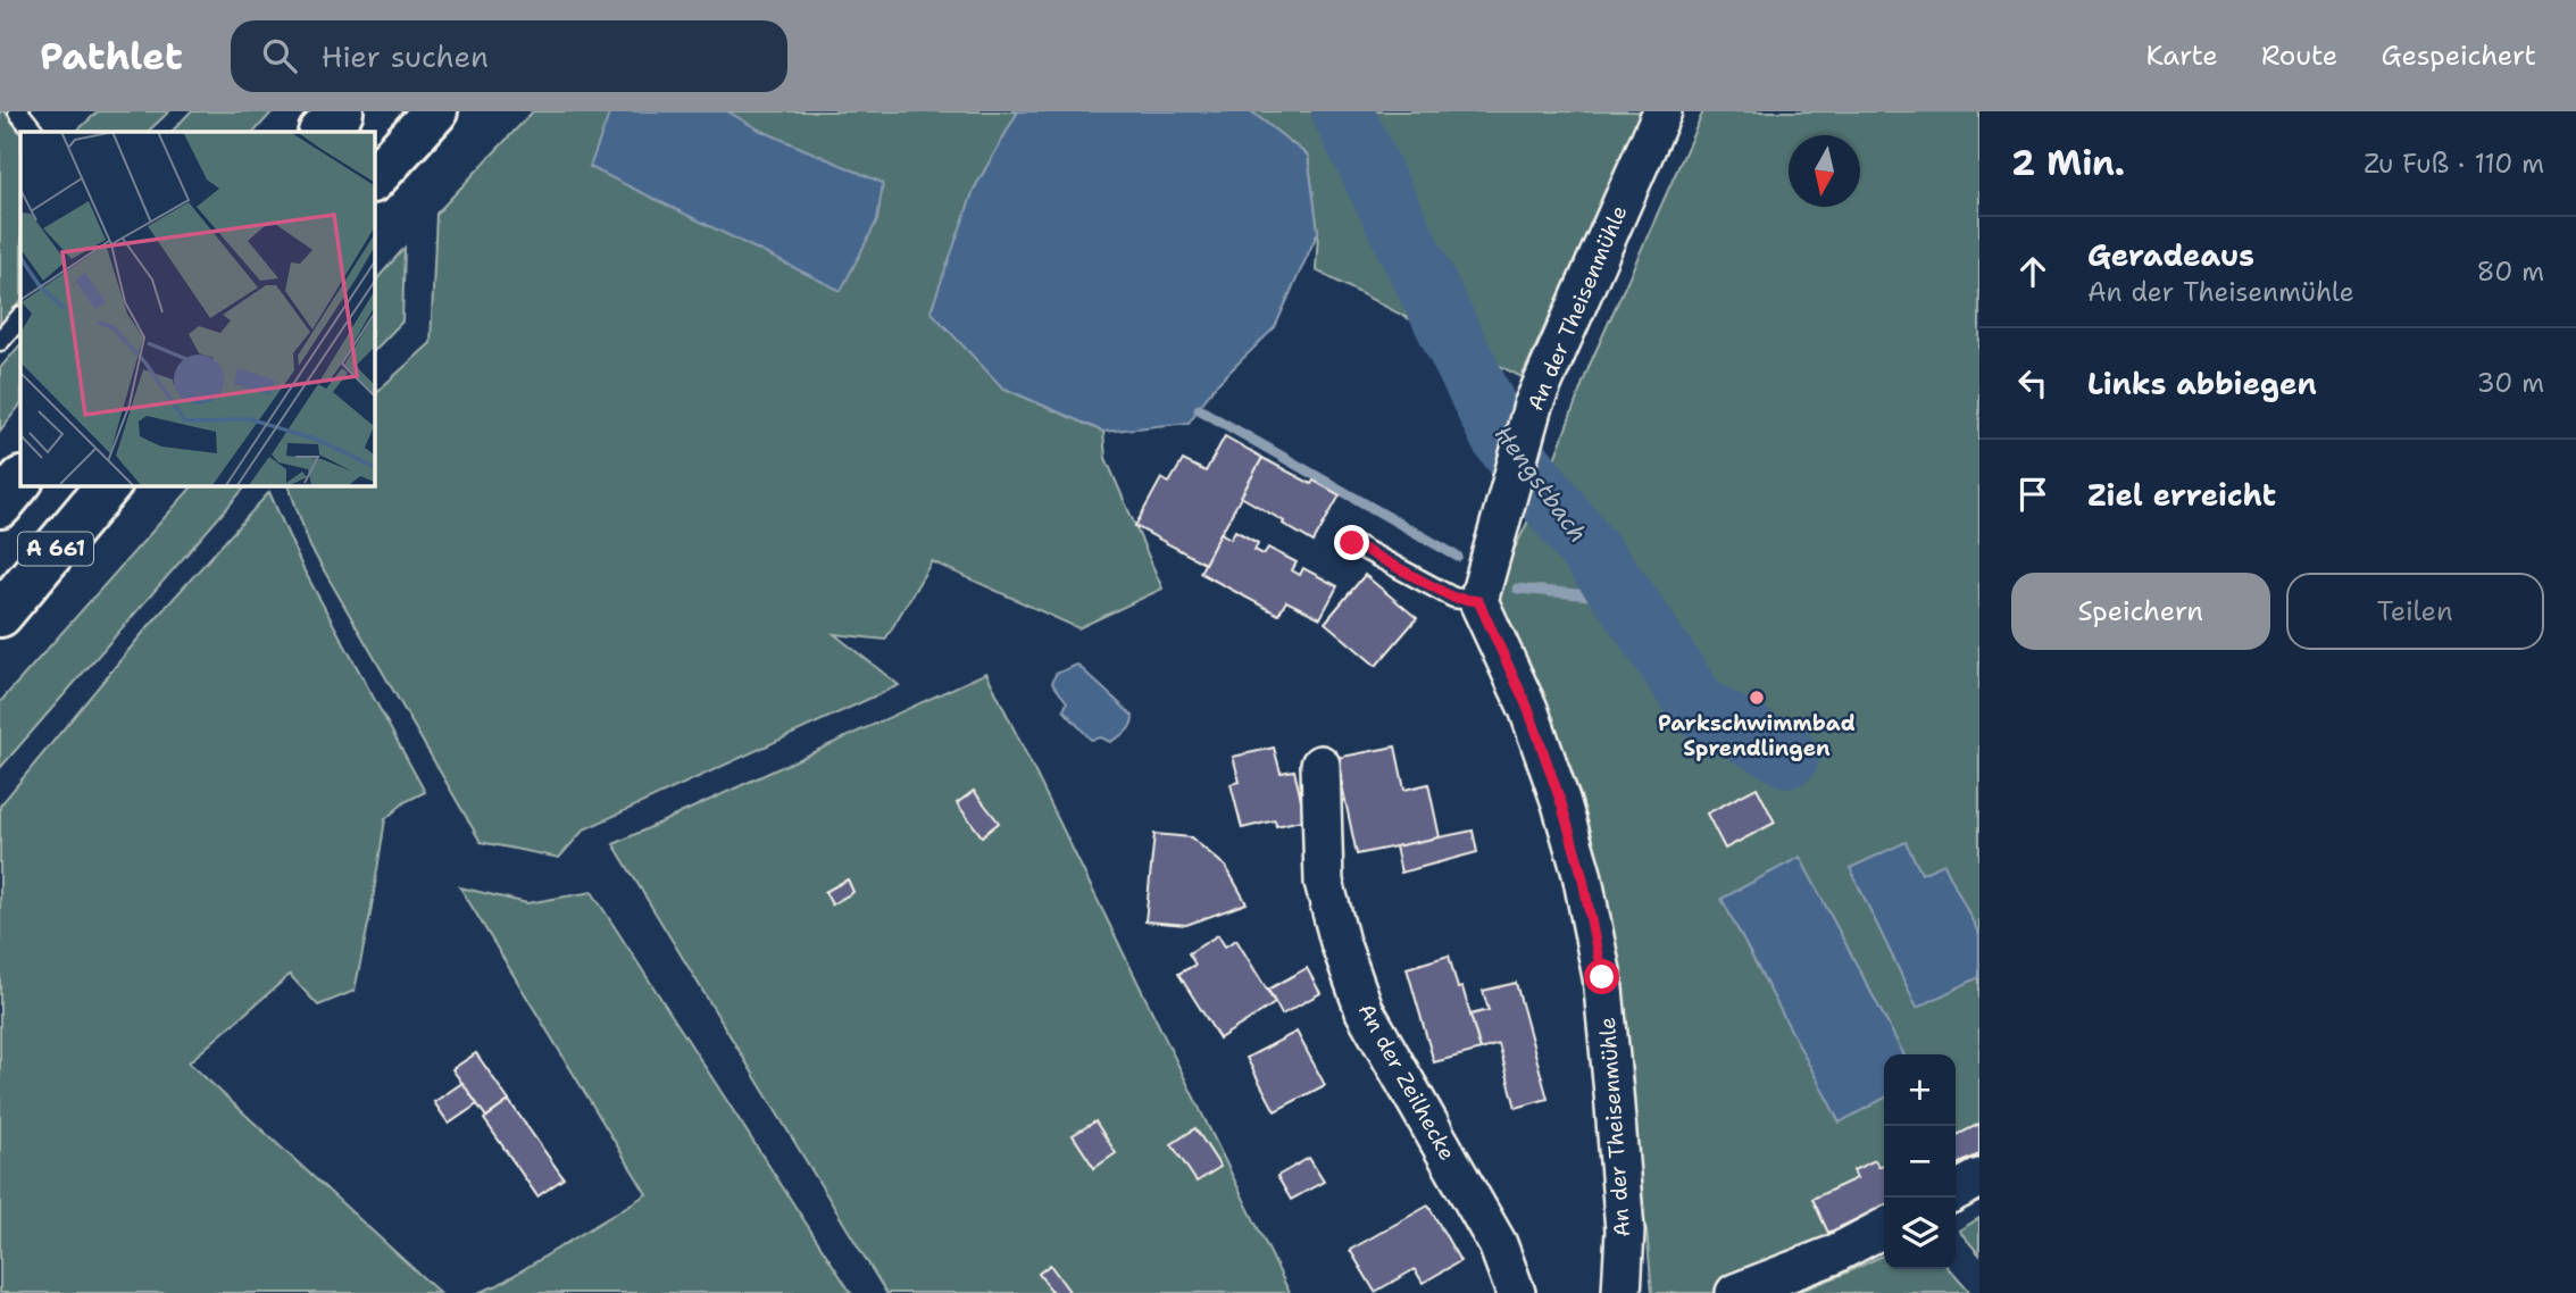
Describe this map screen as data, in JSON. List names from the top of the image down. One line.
{"streets":{"highway":["A 661"],"street":["An der Theisenmühle","An der Zeilhecke"]},"water":["Hengstbach"],"places":["Parkschwimmbad Sprendlingen"],"north":"bottom","page":{"header":"Pathlet","search":"Hier suchen","nav":["Karte","Route","Gespeichert"],"heading":["2 Min.","Zu Fuß · 110 m"],"list":[["Geradeaus","An der Theisenmühle","80 m"],["Links abbiegen","30 m"],"Ziel erreicht"],"buttons":["Speichern","Teilen"],"map_buttons":["+","−"]}}
